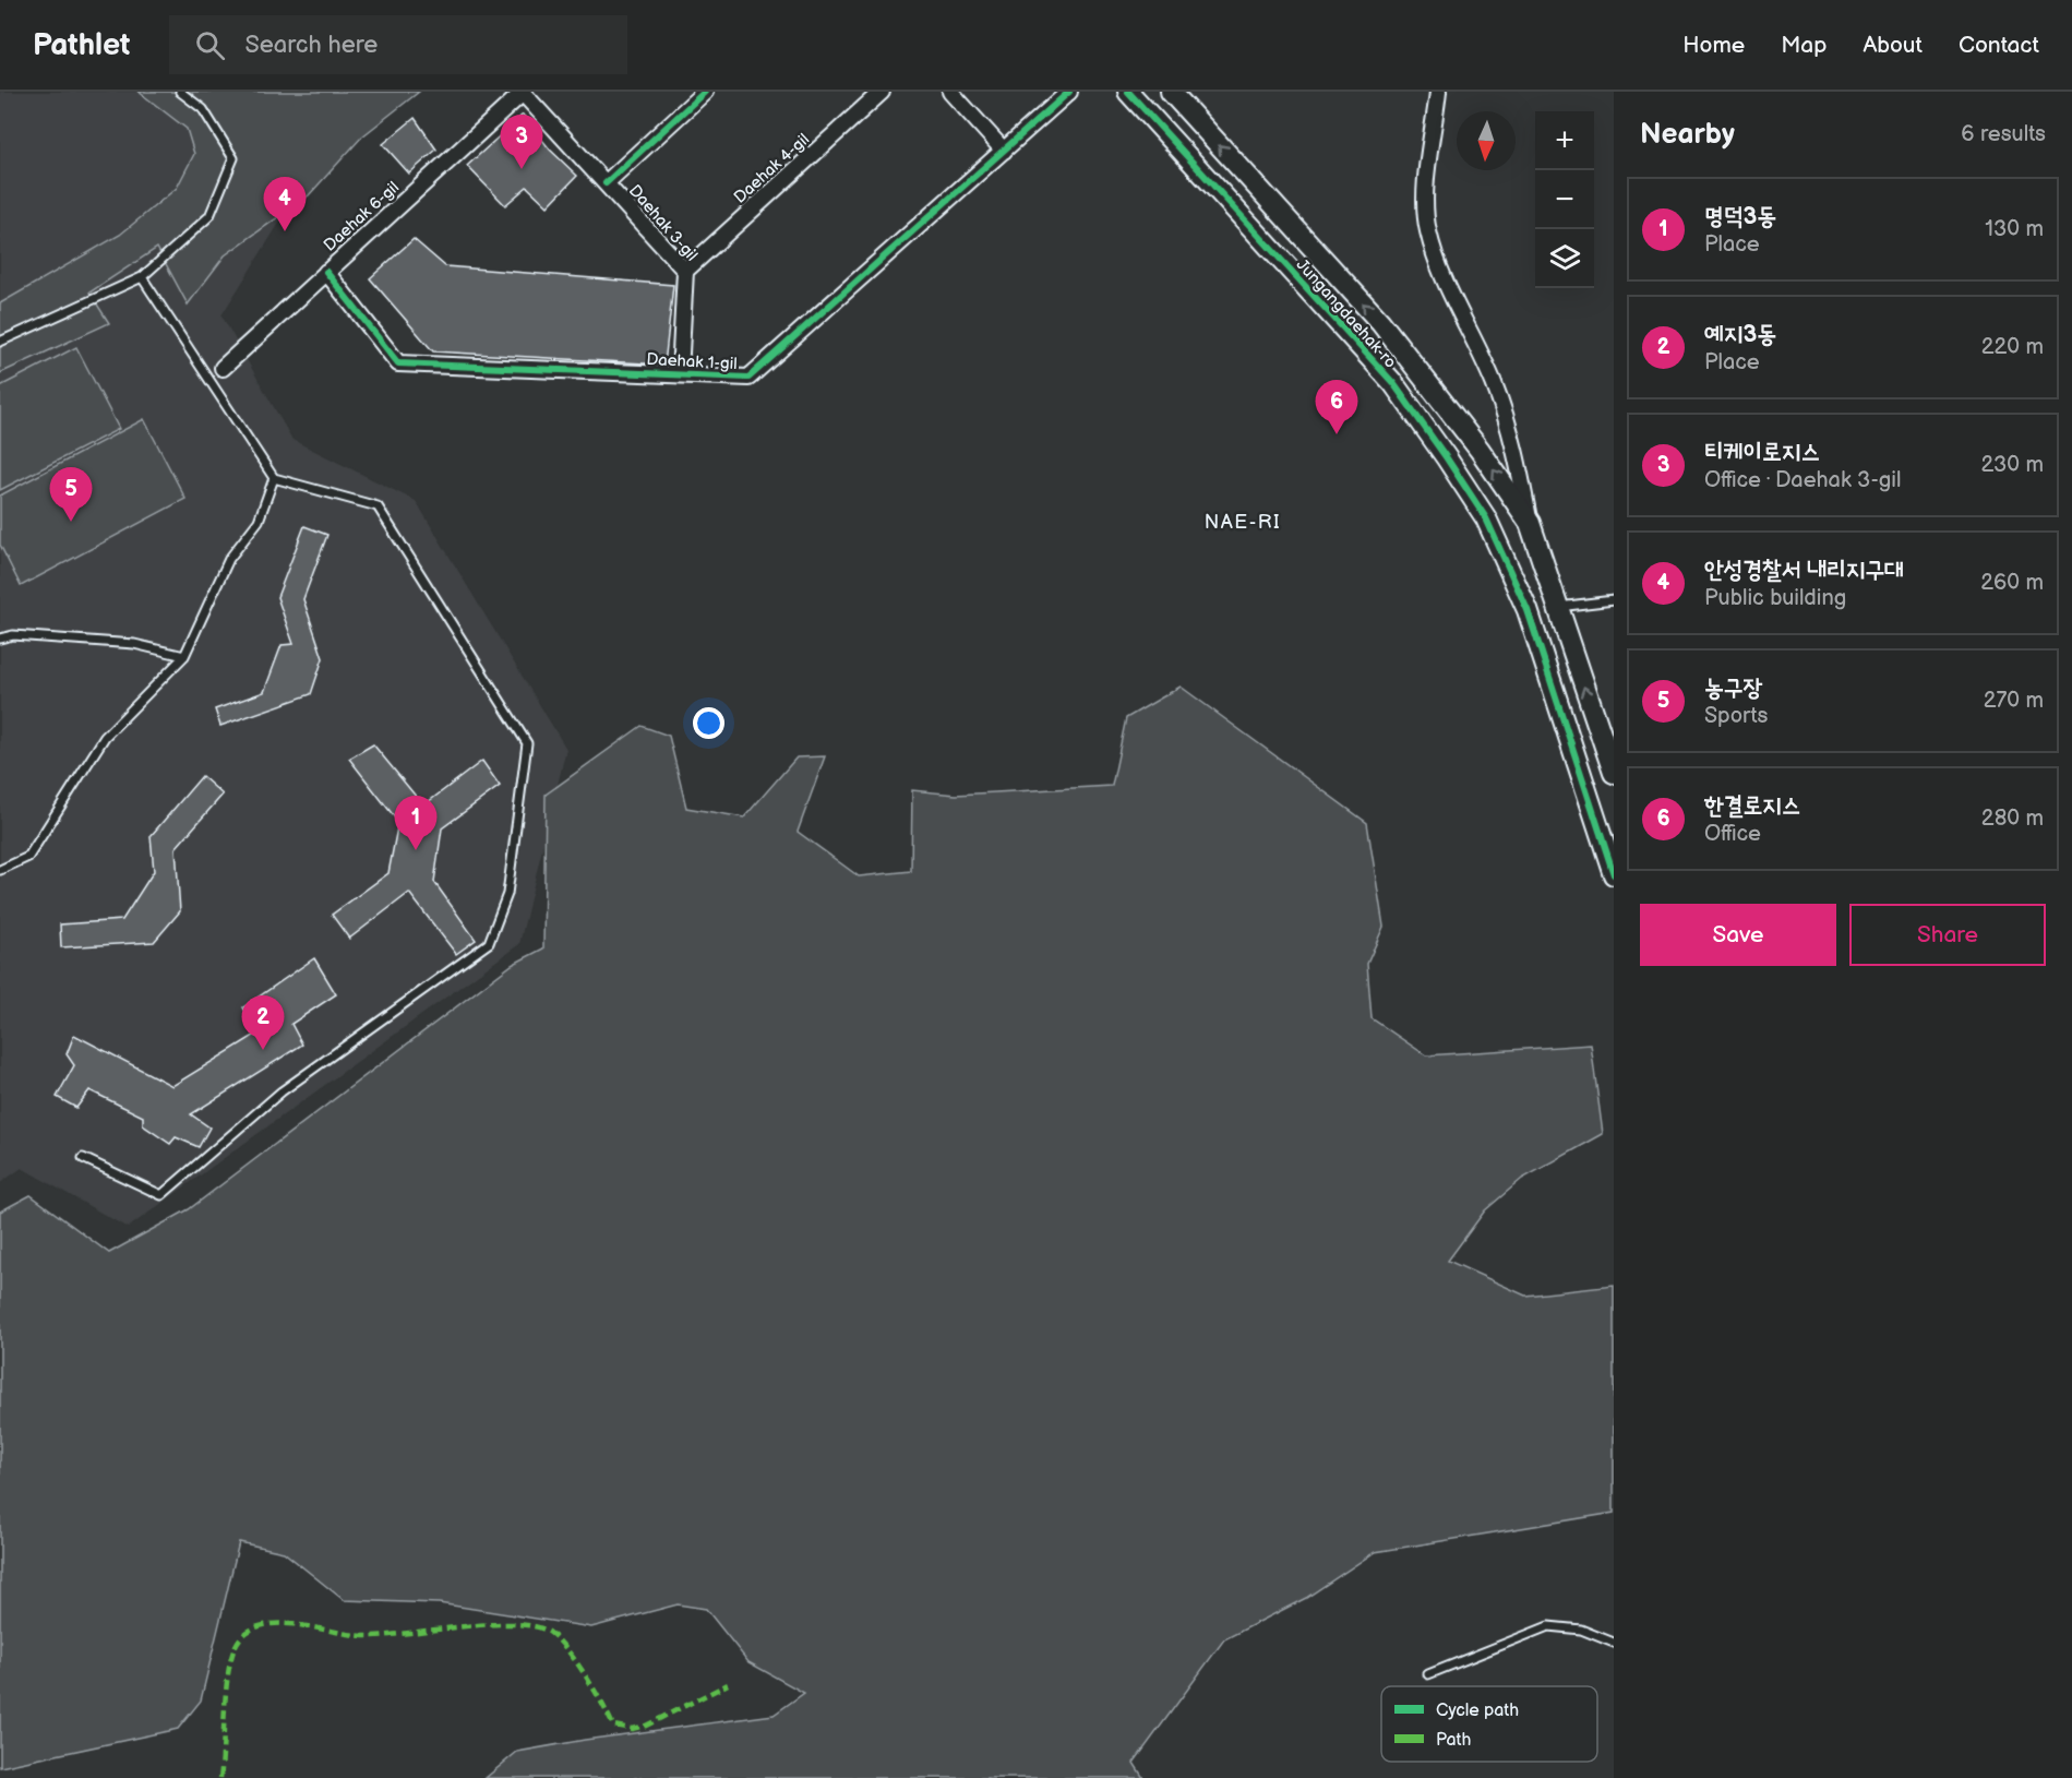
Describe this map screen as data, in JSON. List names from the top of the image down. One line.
{"streets":{"street":["Daehak 4-gil","Daehak 6-gil","Daehak 3-gil","Jungangdaehak-ro","Daehak 1-gil"]},"crossings":[["Daehak 4-gil","Daehak 3-gil"],["Daehak 6-gil","Daehak 3-gil"],["Daehak 6-gil","Daehak 1-gil"],["Daehak 3-gil","Daehak 1-gil"]],"districts":["NAE-RI"],"legend":["Cycle path","Path"],"north":"bottom","page":{"header":"Pathlet","search":"Search here","nav":["Home","Map","About","Contact"],"heading":["Nearby","6 results"],"map_buttons":["+","−"],"pins":["3","4","6","5","1","2"],"list":[{"mark":"1","name":"명덕3동","note":"Place","value":"130 m"},{"mark":"2","name":"예지3동","note":"Place","value":"220 m"},{"mark":"3","name":"티케이로지스","note":"Office · Daehak 3-gil","value":"230 m"},{"mark":"4","name":"안성경찰서 내리지구대","note":"Public building","value":"260 m"},{"mark":"5","name":"농구장","note":"Sports","value":"270 m"},{"mark":"6","name":"한결로지스","note":"Office","value":"280 m"}],"buttons":["Save","Share"]}}
